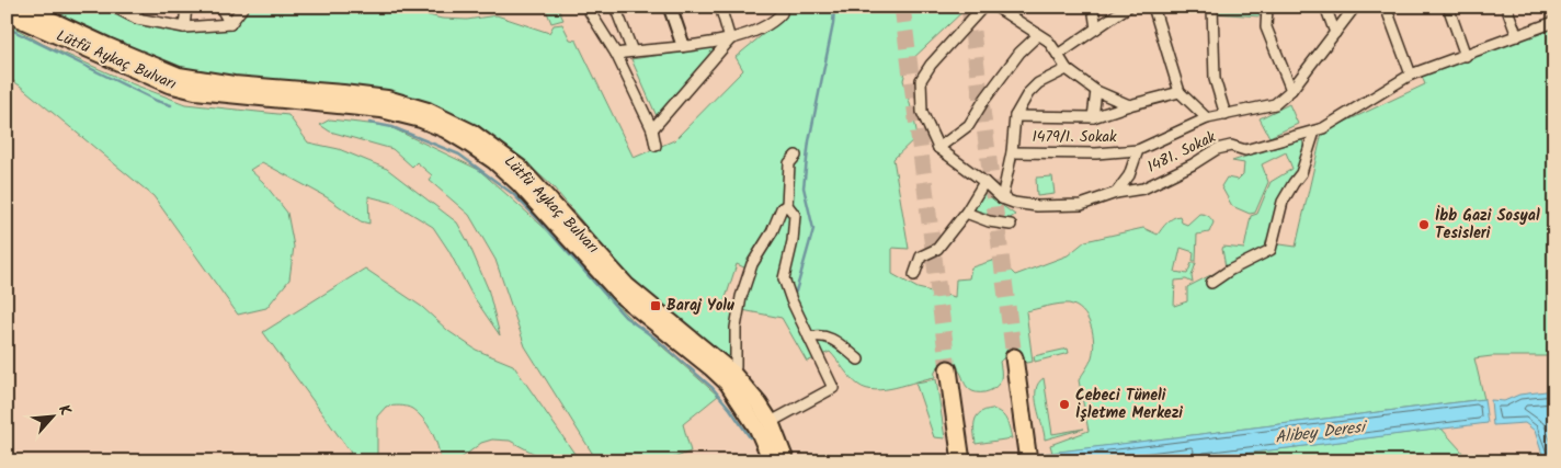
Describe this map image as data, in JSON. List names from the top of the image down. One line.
{"streets":{"main road":["Lütfü Aykaç Bulvarı"],"street":["1479/1. Sokak","1481. Sokak"]},"water":["Alibey Deresi"],"places":{"other":["İbb Gazi Sosyal Tesisleri","Cebeci Tüneli İşletme Merkezi"],"transit":["Baraj Yolu"]},"north":"top right"}
